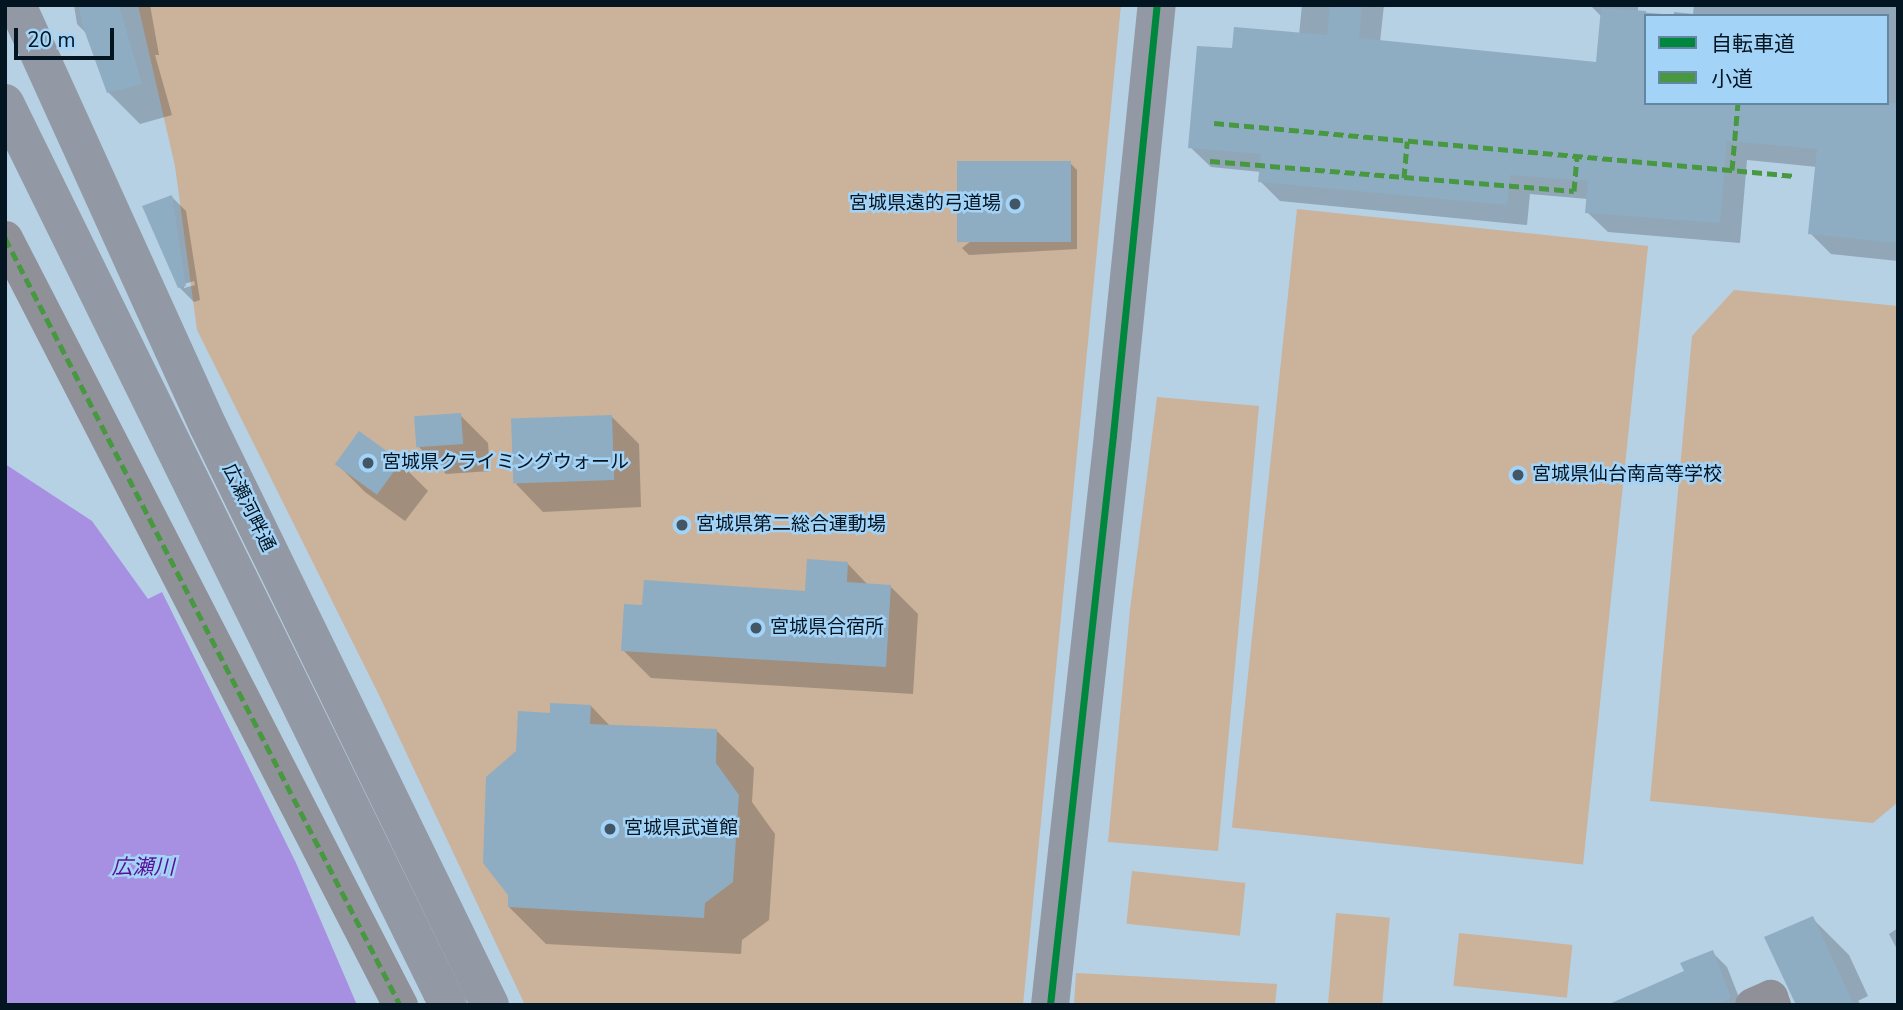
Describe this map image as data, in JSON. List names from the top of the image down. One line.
{"streets":{"main road":["広瀬河畔通"]},"water":["広瀬川"],"places":["宮城県遠的弓道場","宮城県クライミングウォール","宮城県仙台南高等学校","宮城県第二総合運動場","宮城県合宿所","宮城県武道館"],"legend":["自転車道","小道"],"scale_bar":"20 m"}
